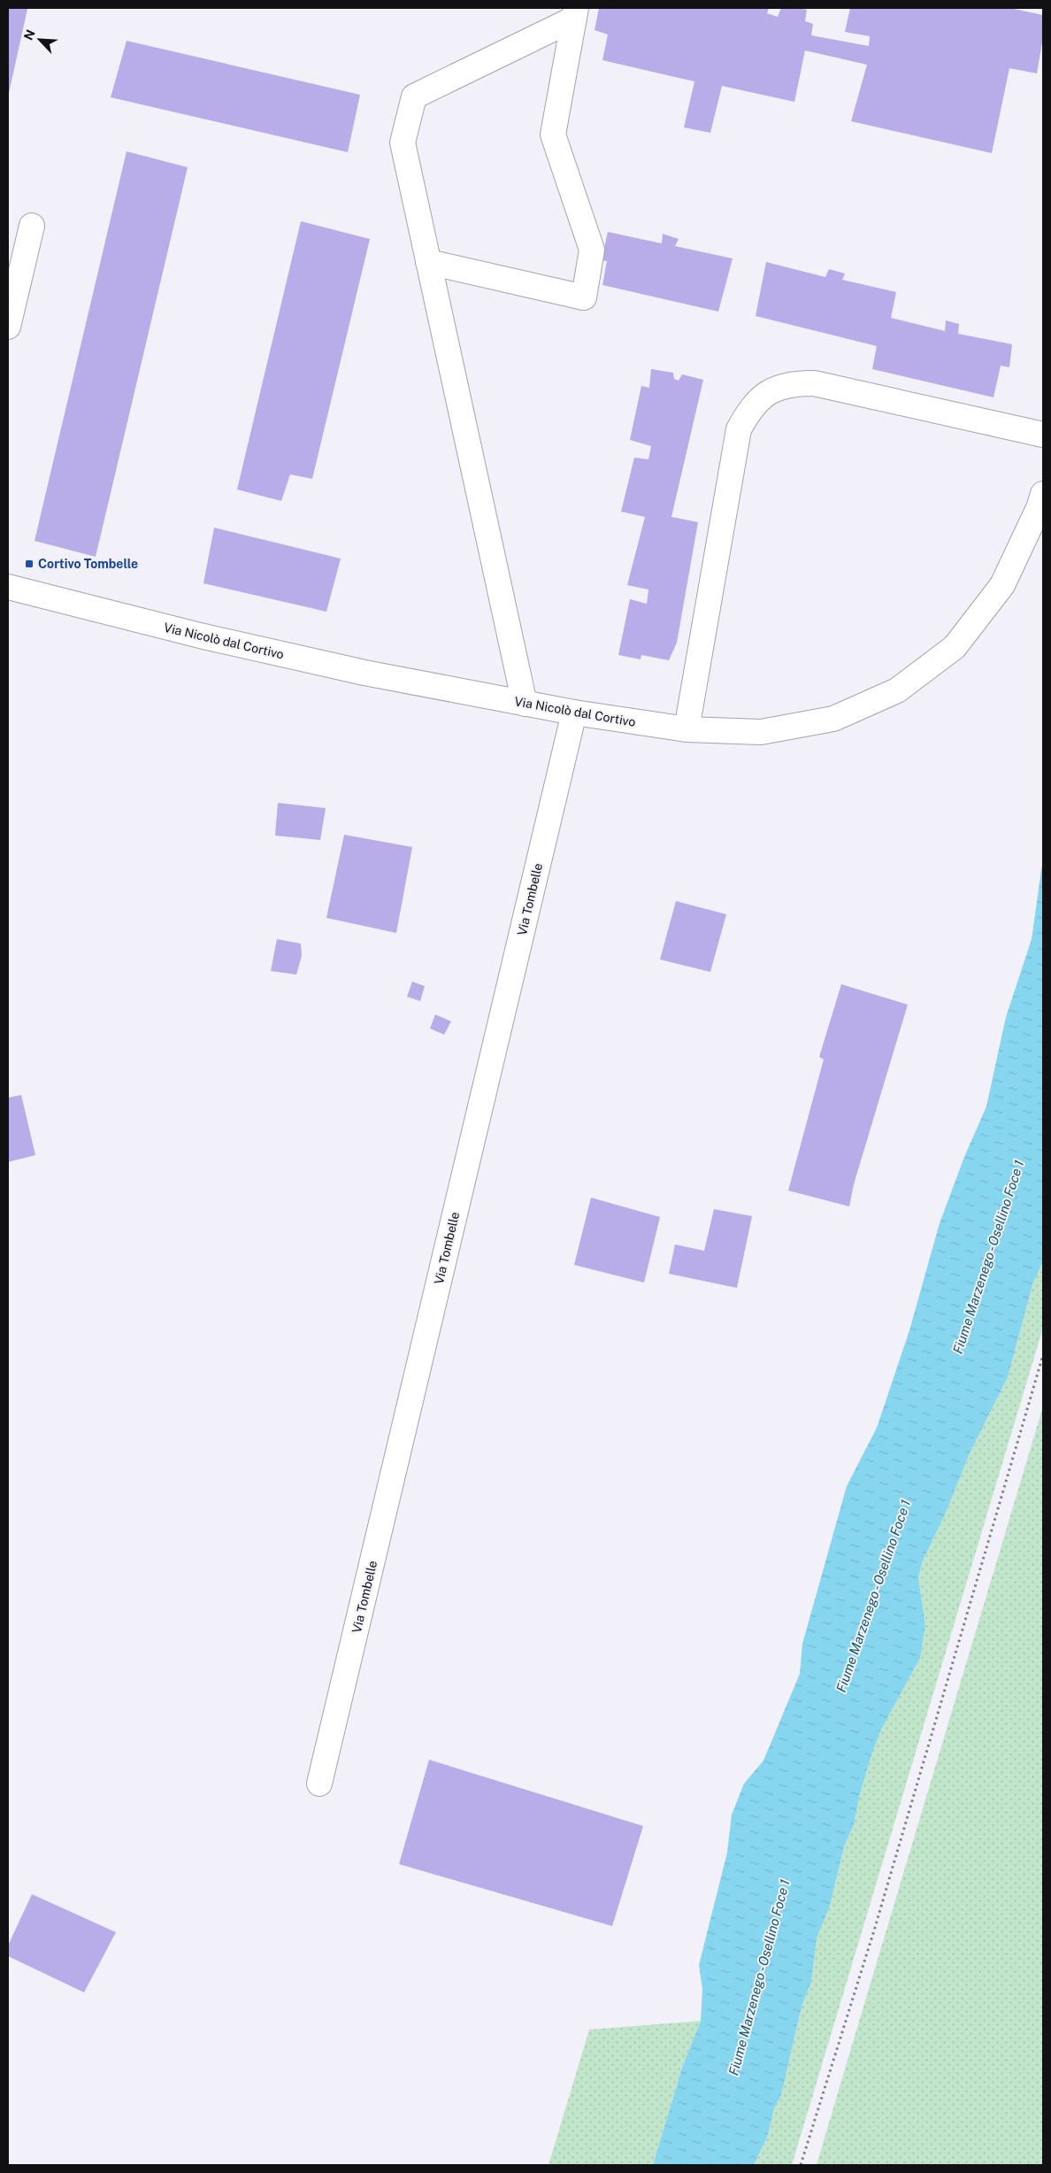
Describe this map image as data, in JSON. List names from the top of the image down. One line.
{"streets":{"street":["Via Nicolò dal Cortivo","Via Tombelle"]},"crossings":[["Via Nicolò dal Cortivo","Via Tombelle"]],"water":["Fiume Marzenego - Osellino Foce 1"],"places":{"transit":["Cortivo Tombelle"]},"north":"top left"}
